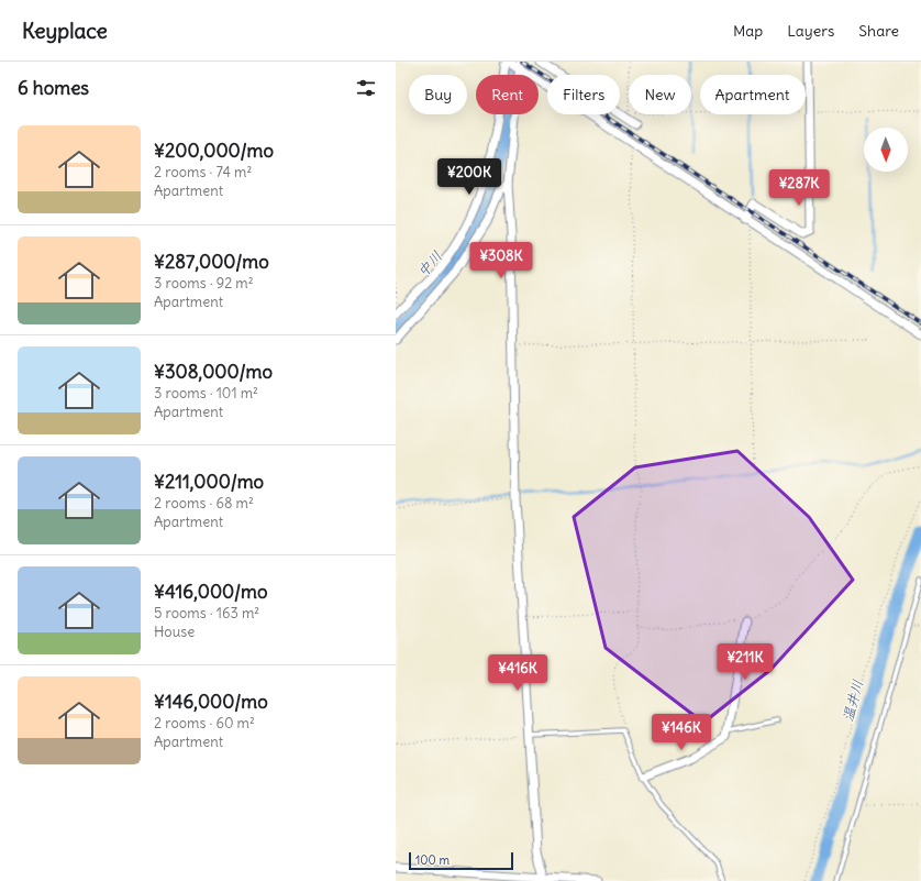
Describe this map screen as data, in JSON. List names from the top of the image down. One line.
{"water":["中川","温井川"],"scale_bar":"100 m","north":"bottom","page":{"header":"Keyplace","nav":["Map","Layers","Share"],"heading":"6 homes","chip":["Buy","Rent","Filters","New","Apartment"],"list":[{"name":"¥200,000/mo","note":"2 rooms · 74 m² · Apartment"},{"name":"¥287,000/mo","note":"3 rooms · 92 m² · Apartment"},{"name":"¥308,000/mo","note":"3 rooms · 101 m² · Apartment"},{"name":"¥211,000/mo","note":"2 rooms · 68 m² · Apartment"},{"name":"¥416,000/mo","note":"5 rooms · 163 m² · House"},{"name":"¥146,000/mo","note":"2 rooms · 60 m² · Apartment"}],"price":["¥200K","¥287K","¥308K","¥211K","¥416K","¥146K"],"scale":"100 m"}}
